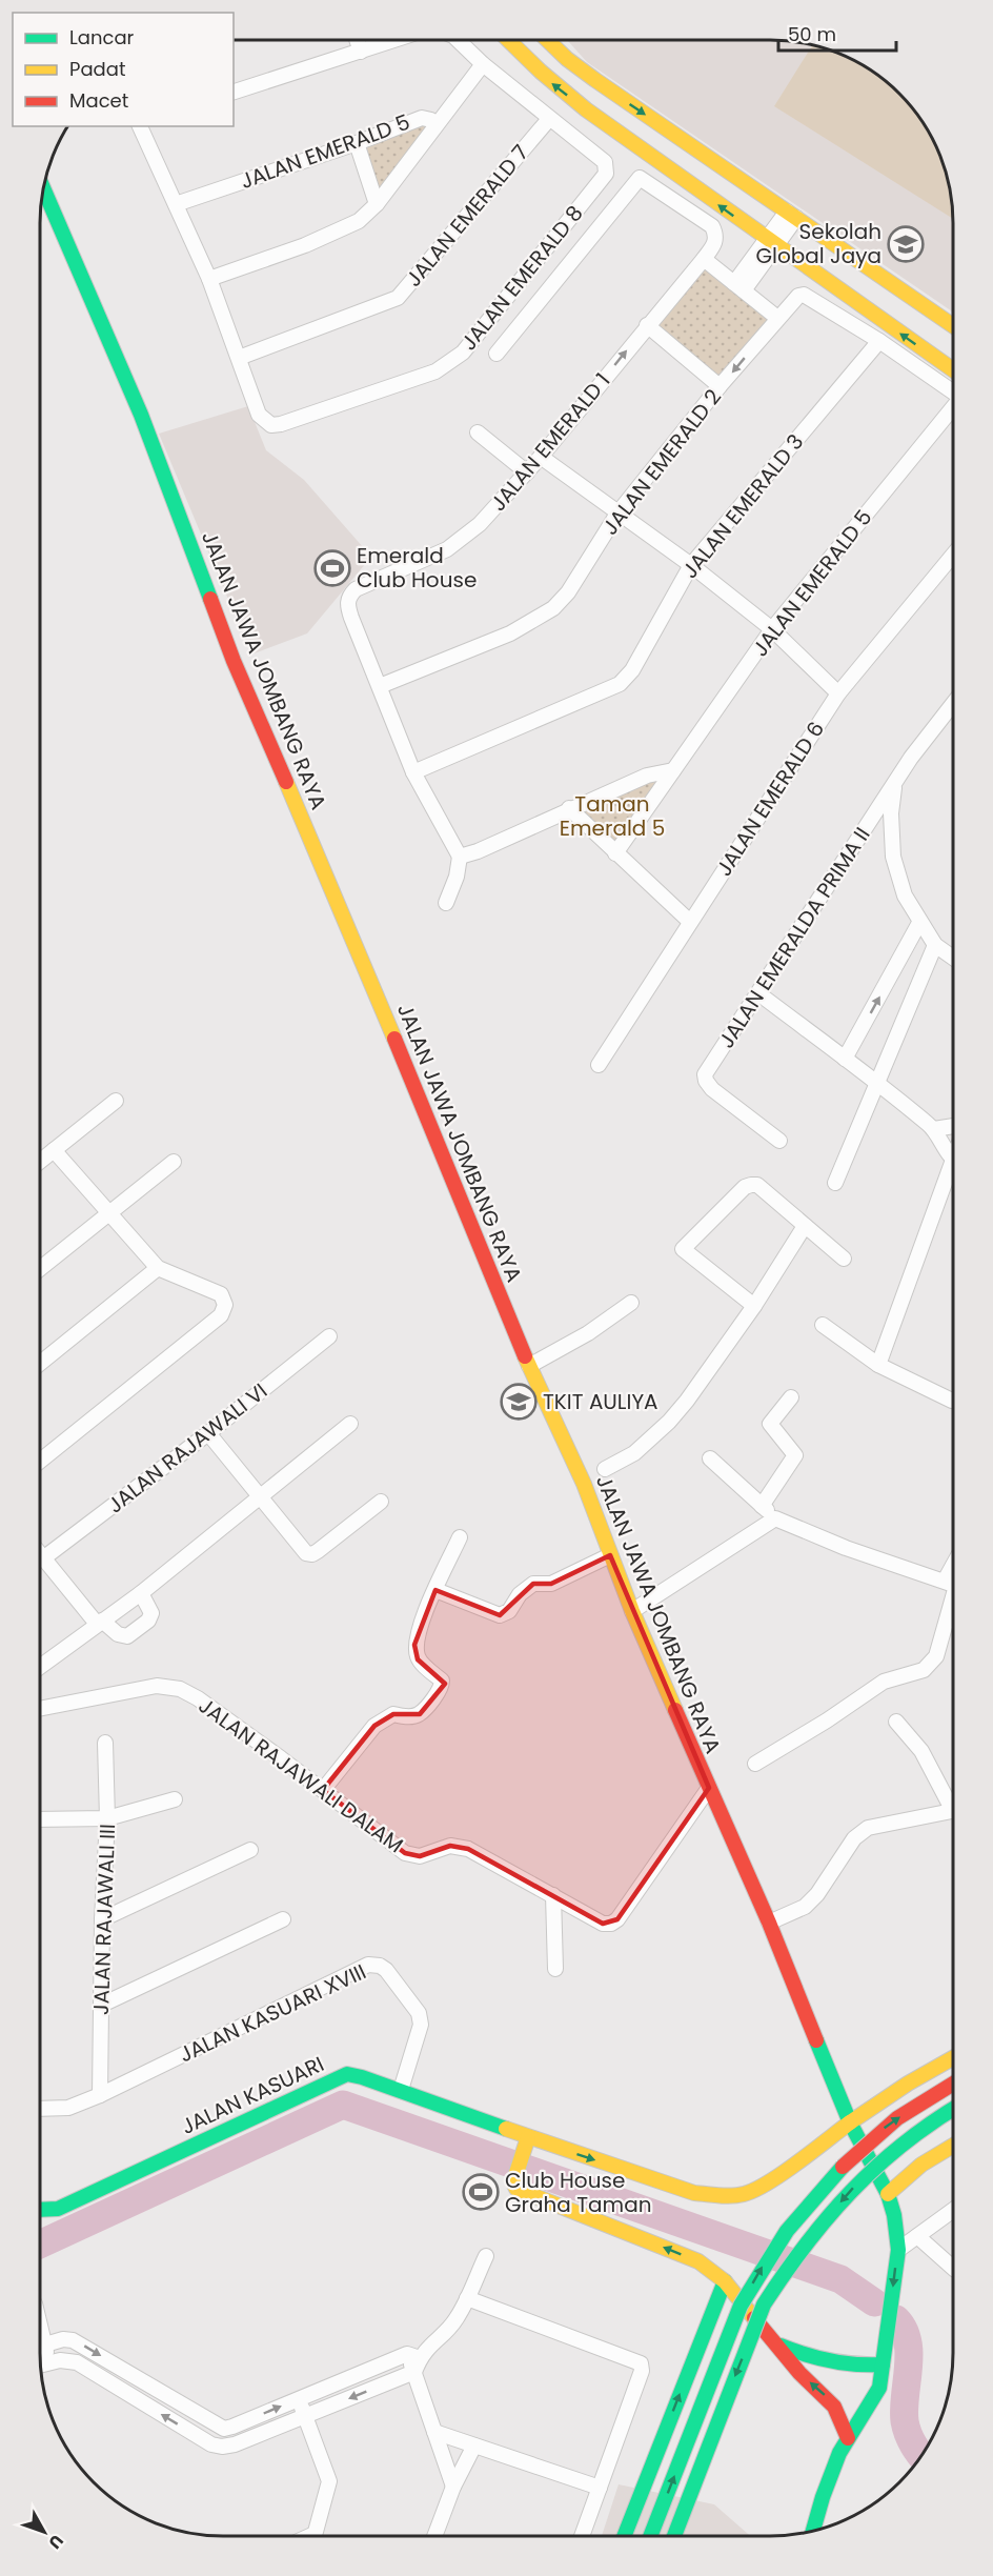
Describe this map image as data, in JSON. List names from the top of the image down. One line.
{"streets":{"main road":["JALAN JAWA JOMBANG RAYA","JALAN KASUARI"],"street":["JALAN EMERALD 5","JALAN EMERALD 7","JALAN EMERALD 8","JALAN EMERALD 1","JALAN EMERALD 2","JALAN EMERALD 3","JALAN EMERALD 6","JALAN EMERALDA PRIMA II","JALAN RAJAWALI VI","JALAN RAJAWALI DALAM","JALAN RAJAWALI III","JALAN KASUARI XVIII"]},"crossings":[["JALAN EMERALD 7","JALAN EMERALD 8"],["JALAN EMERALD 1","JALAN EMERALD 2"],["JALAN EMERALD 2","JALAN EMERALD 3"],["JALAN JAWA JOMBANG RAYA","JALAN RAJAWALI DALAM"],["JALAN JAWA JOMBANG RAYA","JALAN KASUARI"],["JALAN RAJAWALI III","JALAN KASUARI XVIII"],["JALAN KASUARI XVIII","JALAN KASUARI"]],"parks":["Taman Emerald 5"],"places":{"school or university":["Sekolah Global Jaya","TKIT AULIYA"],"sports":["Emerald Club House","Club House Graha Taman"]},"legend":["Lancar","Padat","Macet"],"scale_bar":"50 m","north":"bottom right"}
